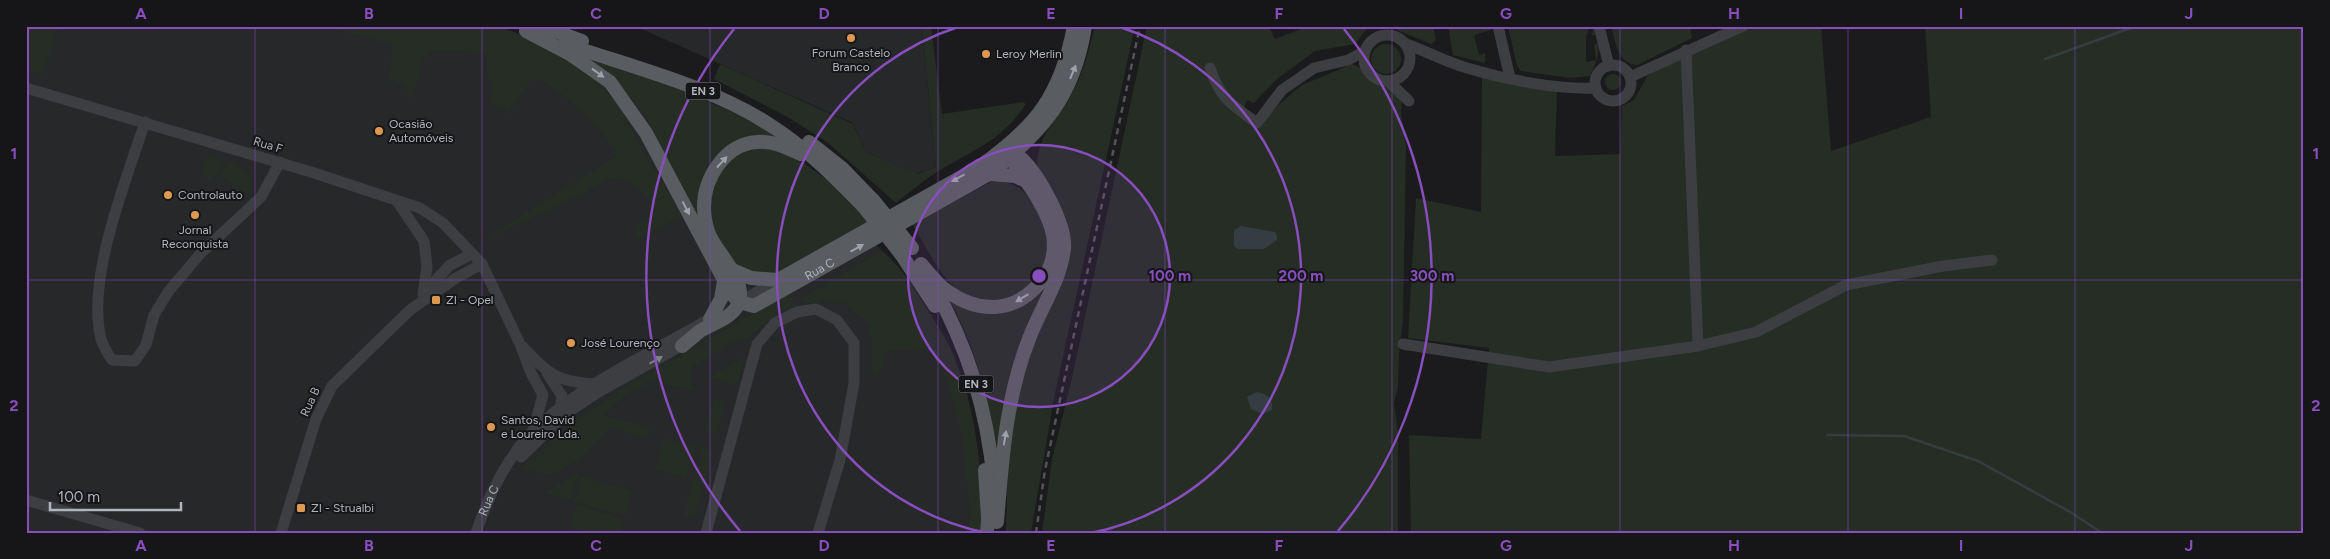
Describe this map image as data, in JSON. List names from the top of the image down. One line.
{"streets":{"main road":["EN 3","Rua C"],"street":["Rua F","Rua B"]},"crossings":[["Rua F","Rua B"]],"places":{"other":["Forum Castelo Branco","Leroy Merlin","Ocasião Automóveis","Controlauto","Jornal Reconquista","José Lourenço","Santos, David e Loureiro Lda."],"transit":["ZI - Opel","ZI - Strualbi"]},"scale_bar":"100 m","grid":{"columns":["A","B","C","D","E","F","G","H","I","J"],"rows":["1","2"]},"rings":["100 m","200 m","300 m"]}
